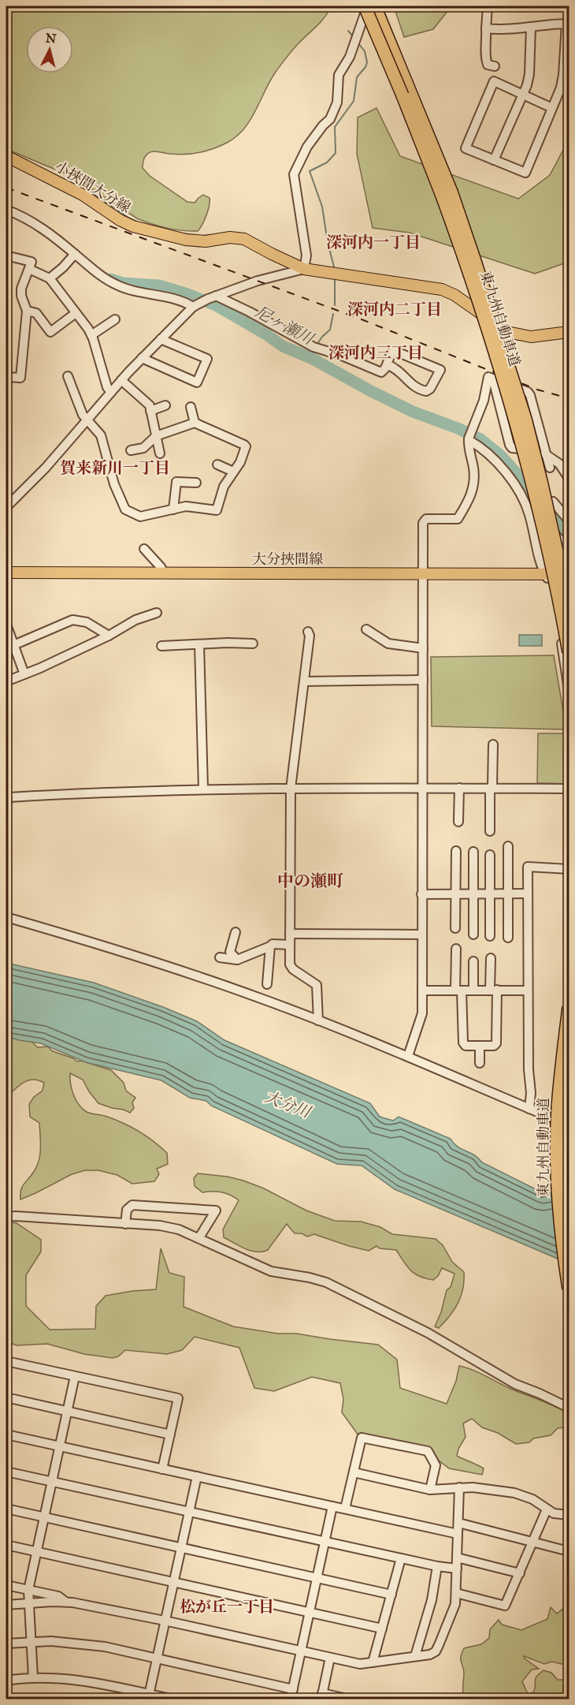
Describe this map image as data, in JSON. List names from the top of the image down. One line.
{"streets":{"highway":["東九州自動車道"],"main road":["小挾間大分線","大分挾間線"]},"districts":["深河内一丁目","深河内二丁目","深河内三丁目","賀来新川一丁目","中の瀬町","松が丘一丁目"],"water":["尼ヶ瀬川","大分川"],"north":"top"}
